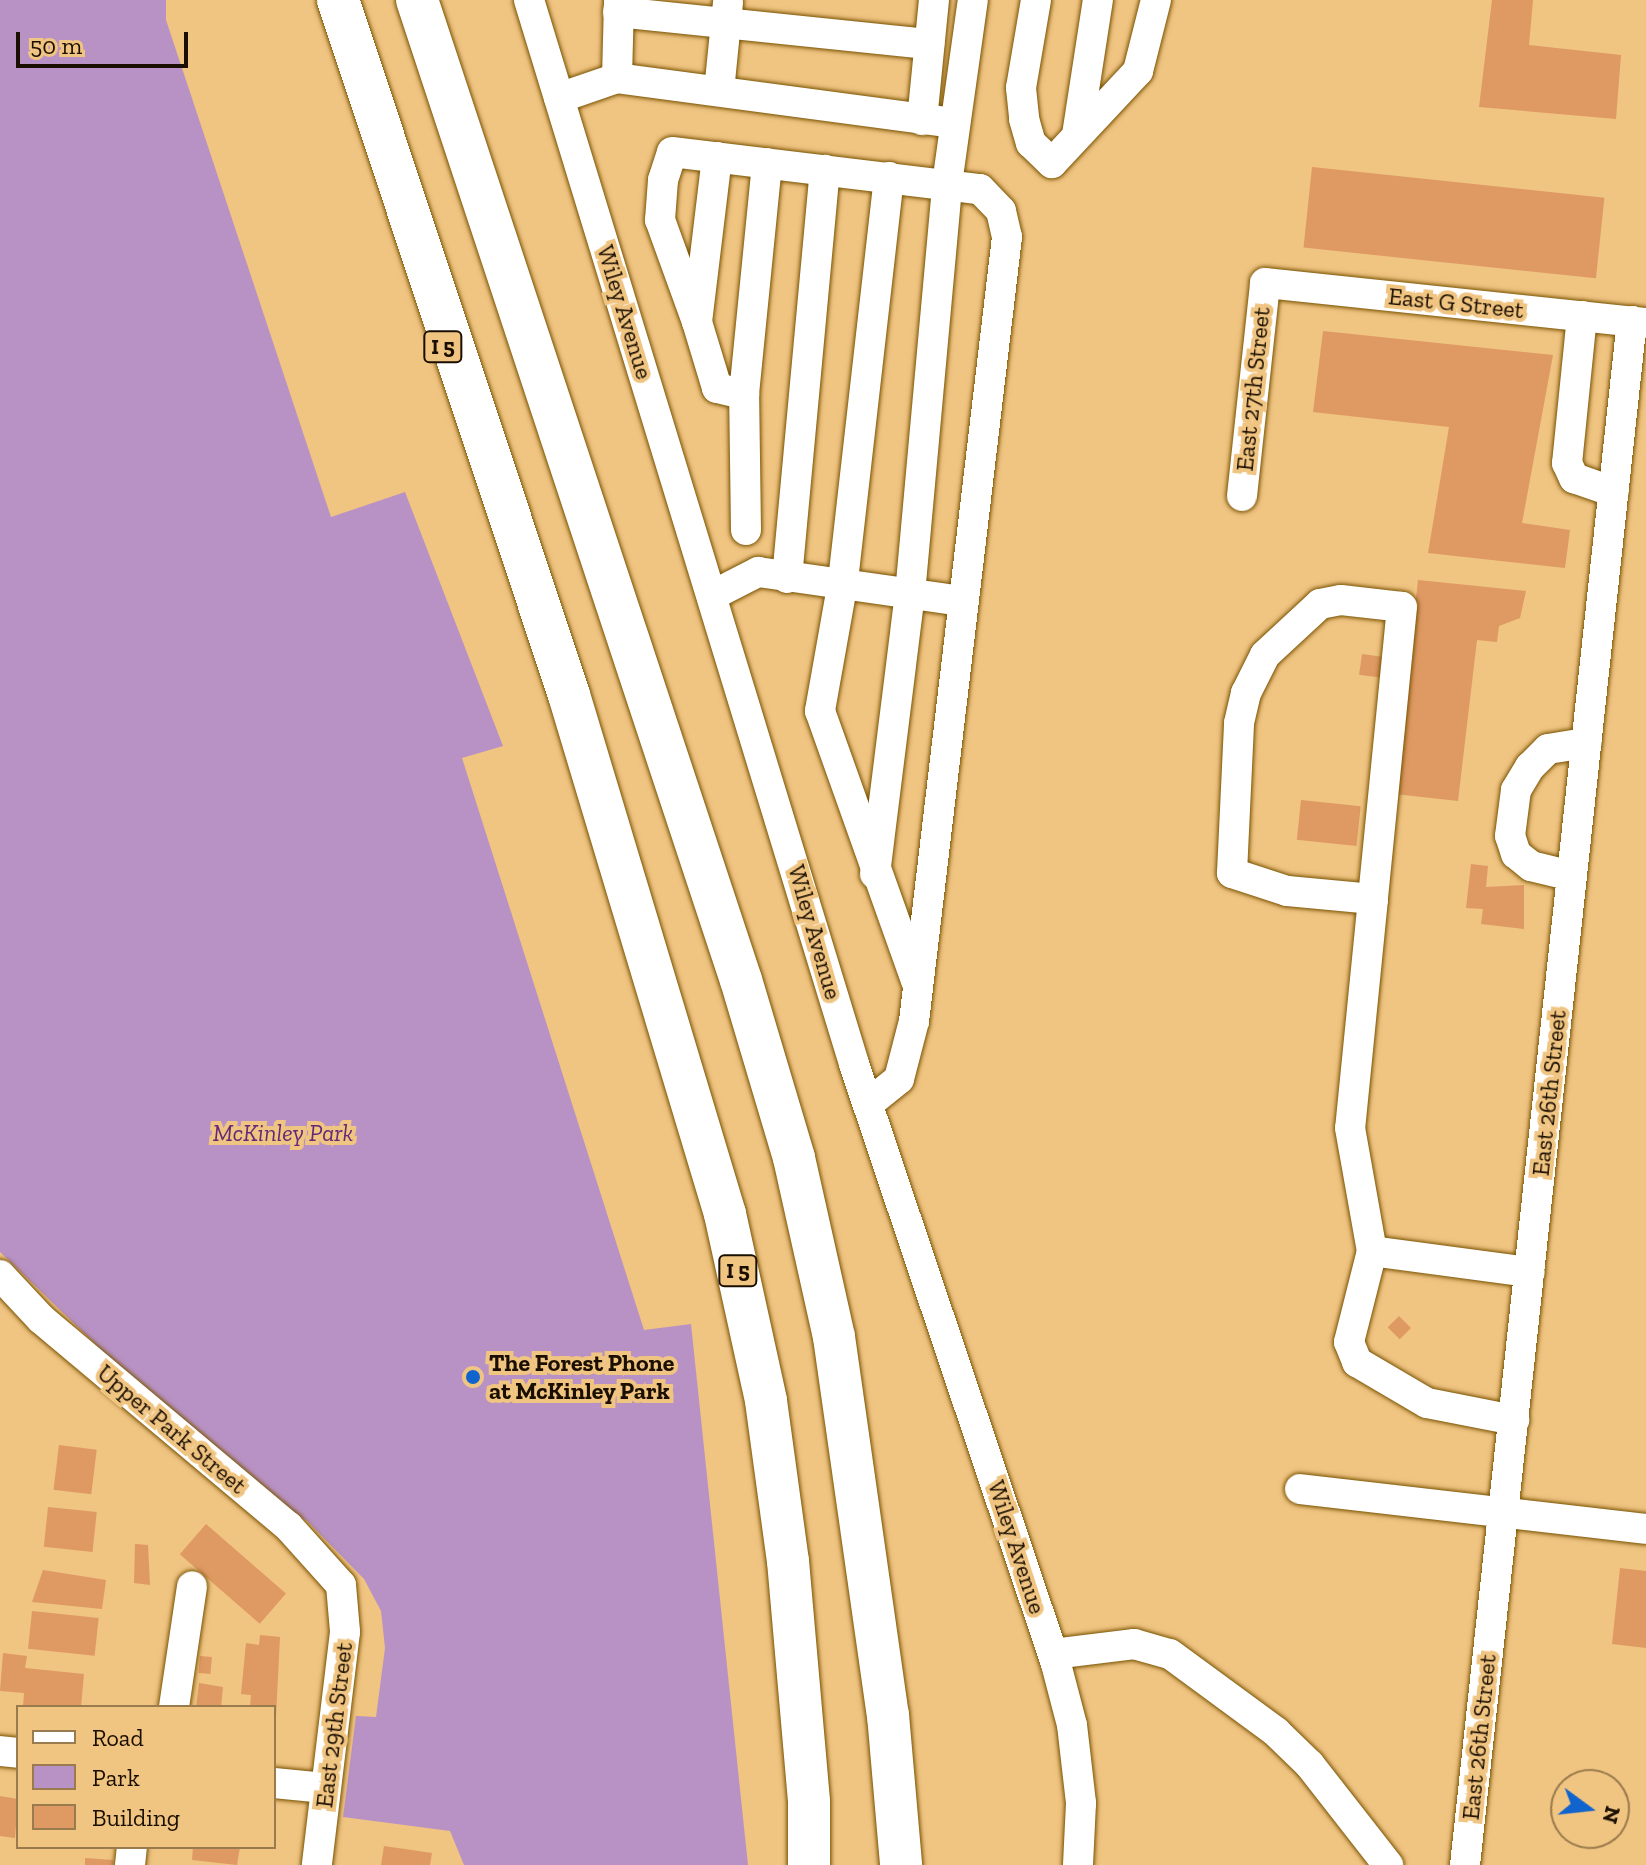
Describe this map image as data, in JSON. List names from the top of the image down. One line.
{"streets":{"highway":["I 5"],"street":["East G Street","Wiley Avenue","East 27th Street","East 26th Street","Upper Park Street","East 29th Street"]},"crossings":[["East G Street","East 27th Street"],["East G Street","East 26th Street"],["Upper Park Street","East 29th Street"]],"parks":["McKinley Park"],"places":["The Forest Phone at McKinley Park"],"legend":["Road","Park","Building"],"scale_bar":"50 m","north":"right"}
